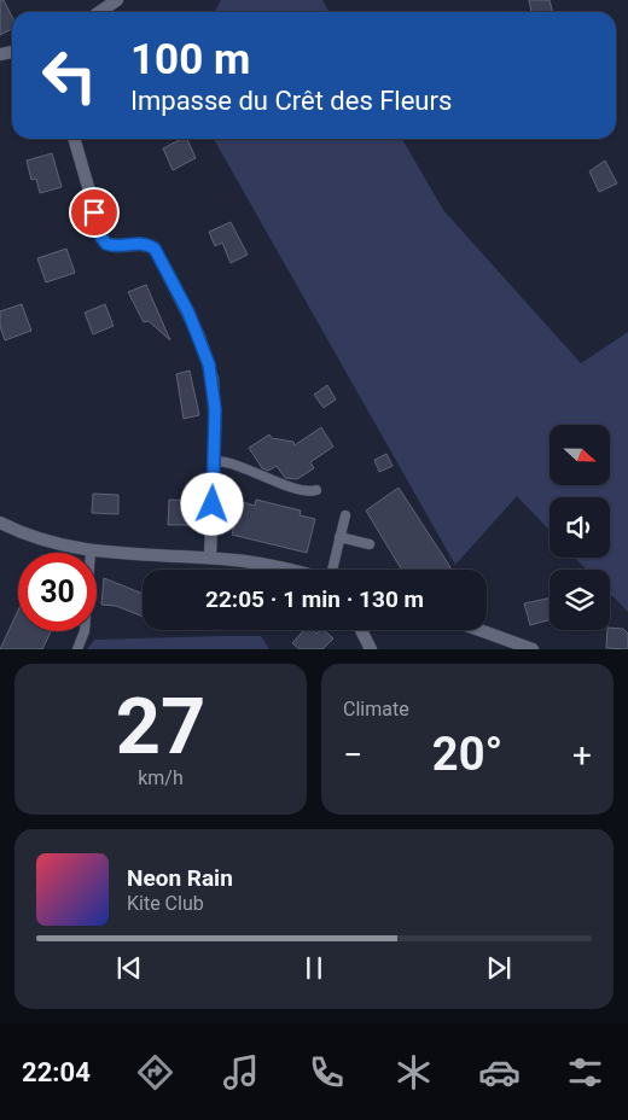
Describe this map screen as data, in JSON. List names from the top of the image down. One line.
{"north":"right","page":{"turn":["100 m","Impasse du Crêt des Fleurs"],"limit":"30","trip":"22:05 · 1 min · 130 m","tile":[["27","km/h"],"Climate"],"heat":["−","20°","+"],"song":["Neon Rain","Kite Club"],"tabs":"22:04"}}
